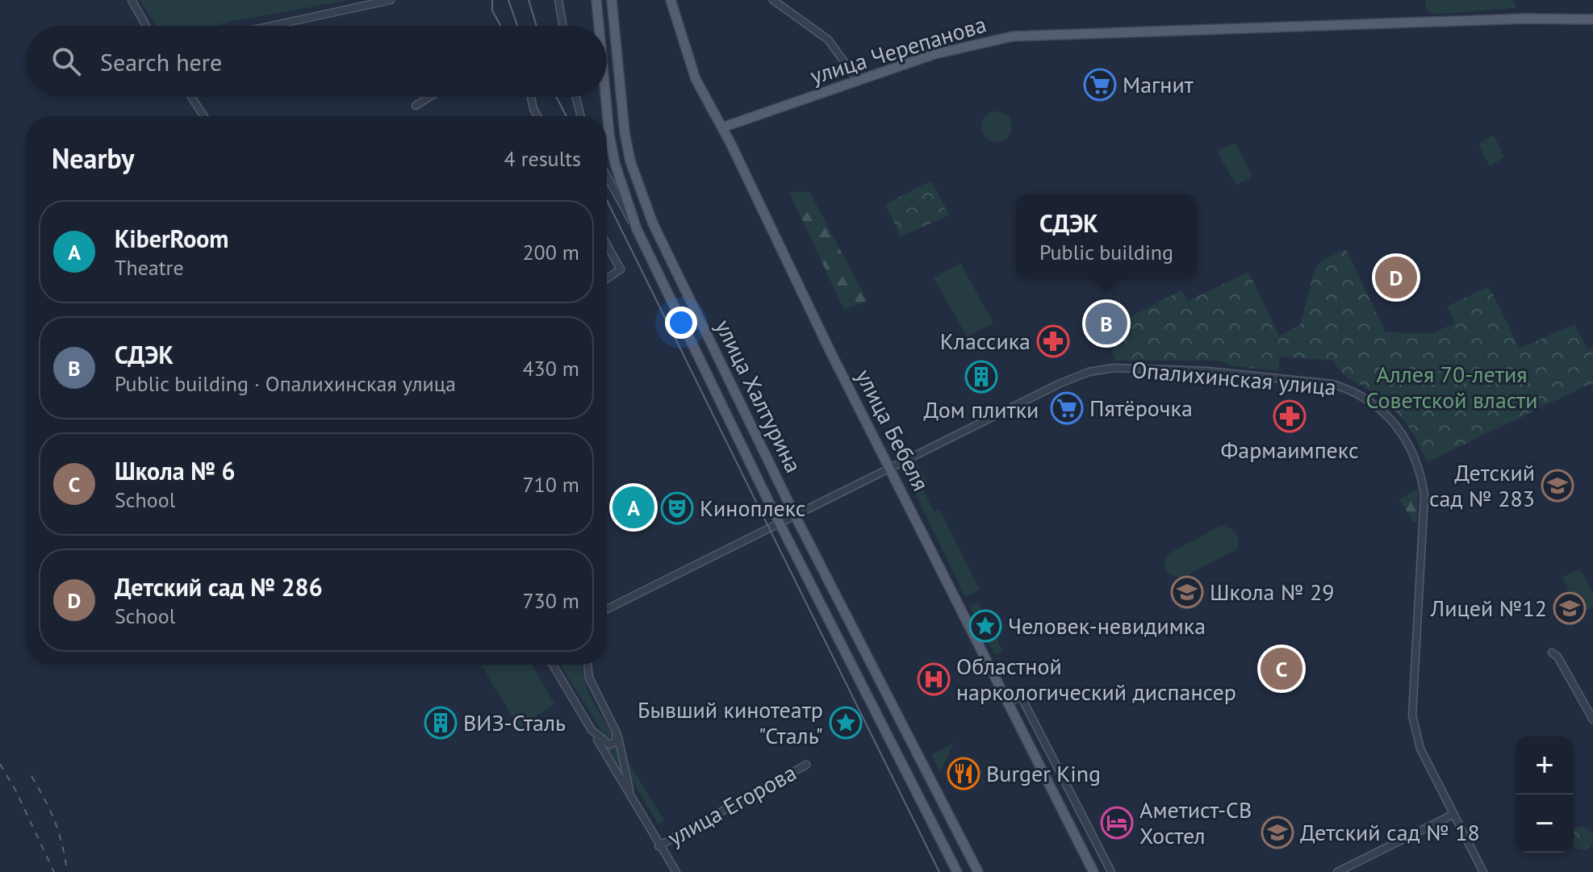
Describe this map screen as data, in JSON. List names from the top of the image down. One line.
{"streets":{"main road":["улица Черепанова","улица Халтурина","улица Бебеля"],"street":["Опалихинская улица","улица Егорова"]},"crossings":[["улица Черепанова","улица Бебеля"],["Опалихинская улица","улица Халтурина"],["Опалихинская улица","улица Бебеля"]],"parks":["Аллея 70-летия Советской власти"],"places":{"supermarket":["Магнит","Пятёрочка"],"pharmacy":["Классика","Фармаимпекс"],"building":["Дом плитки","ВИЗ-Сталь"],"school or university":["Детский сад № 283","Школа № 29","Лицей №12","Детский сад № 18"],"theatre":["Киноплекс"],"place":["Человек-невидимка","Бывший кинотеатр \"Сталь\""],"hospital":["Областной наркологический диспансер"],"restaurant":["Burger King"],"hotel":["Аметист-СВ Хостел"]},"page":{"search":"Search here","heading":["Nearby","4 results"],"popup":["СДЭК","Public building"],"list":[{"mark":"A","name":"KiberRoom","note":"Theatre","value":"200 m"},{"mark":"B","name":"СДЭК","note":"Public building · Опалихинская улица","value":"430 m"},{"mark":"C","name":"Школа № 6","note":"School","value":"710 m"},{"mark":"D","name":"Детский сад № 286","note":"School","value":"730 m"}],"pins":["D","B","A","C"],"map_buttons":["+","−"]}}
